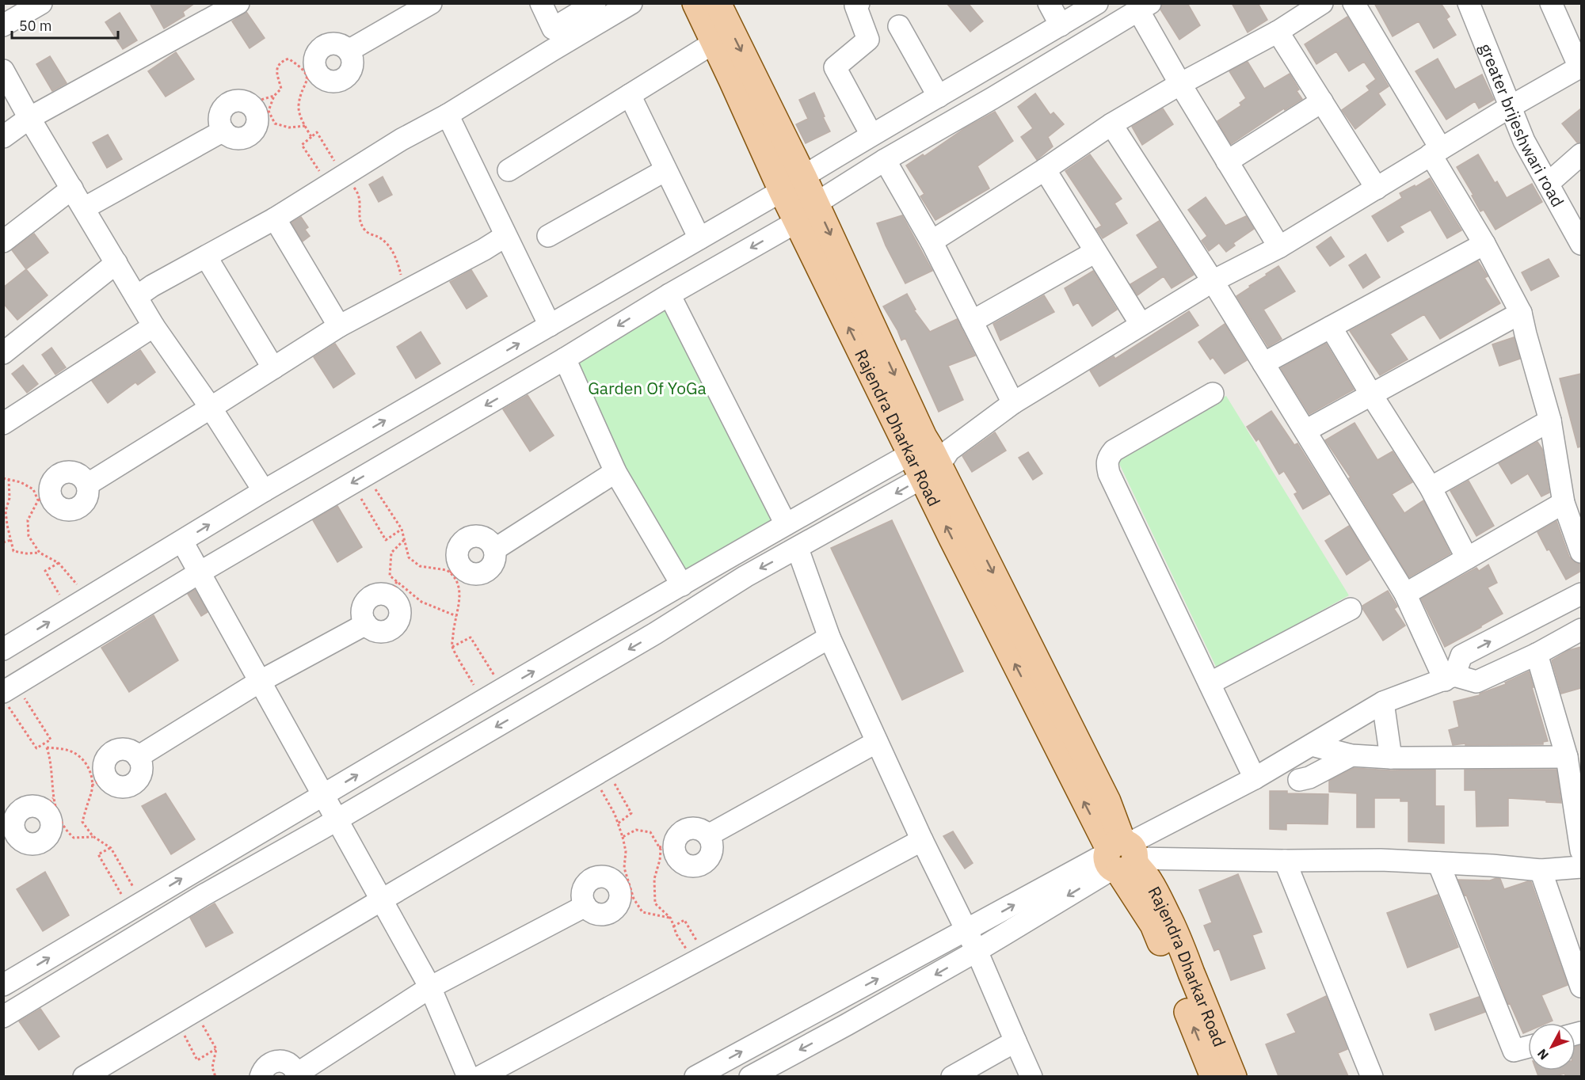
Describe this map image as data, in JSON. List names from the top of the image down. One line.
{"streets":{"main road":["Rajendra Dharkar Road"],"street":["greater brijeshwari road"]},"parks":["Garden Of YoGa"],"scale_bar":"50 m","north":"bottom left"}
